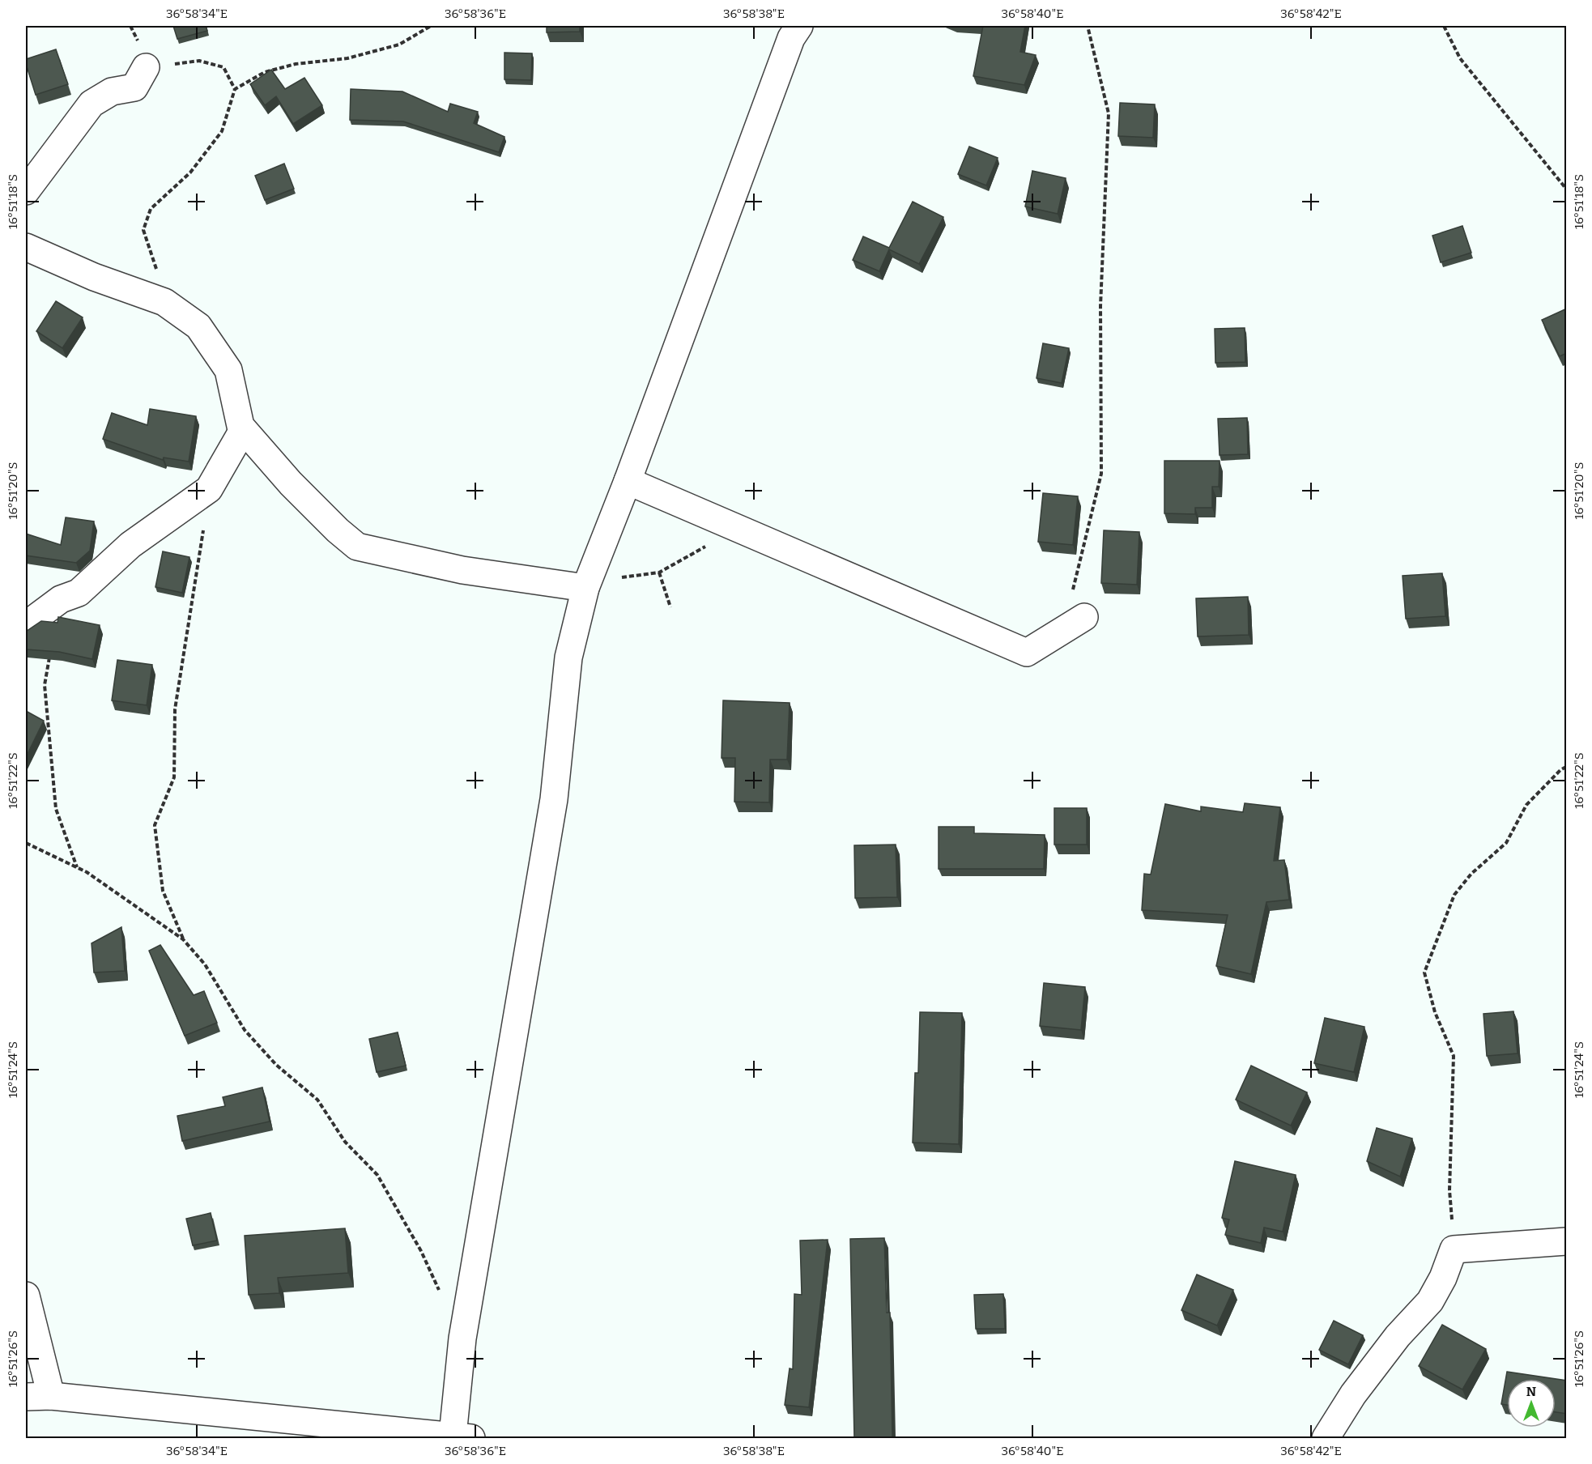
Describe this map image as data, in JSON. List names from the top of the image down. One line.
{"north":"top","coordinates":["36°58'34\"E","36°58'36\"E","36°58'38\"E","36°58'40\"E","36°58'42\"E","16°51'18\"S","16°51'20\"S","16°51'22\"S","16°51'24\"S","16°51'26\"S"]}
